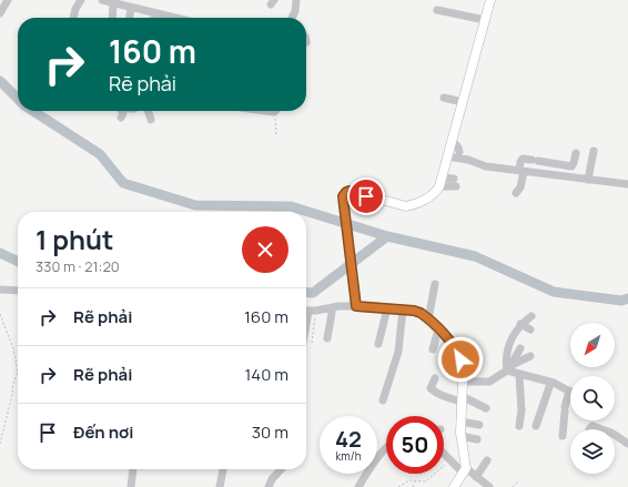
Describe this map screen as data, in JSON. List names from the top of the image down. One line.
{"north":"bottom left","page":{"turn":["160 m","Rẽ phải"],"heading":["1 phút","330 m · 21:20"],"list":[{"name":"Rẽ phải","value":"160 m"},{"name":"Rẽ phải","value":"140 m"},{"name":"Đến nơi","value":"30 m"}],"speed":"42 km/h","limit":"50"}}
